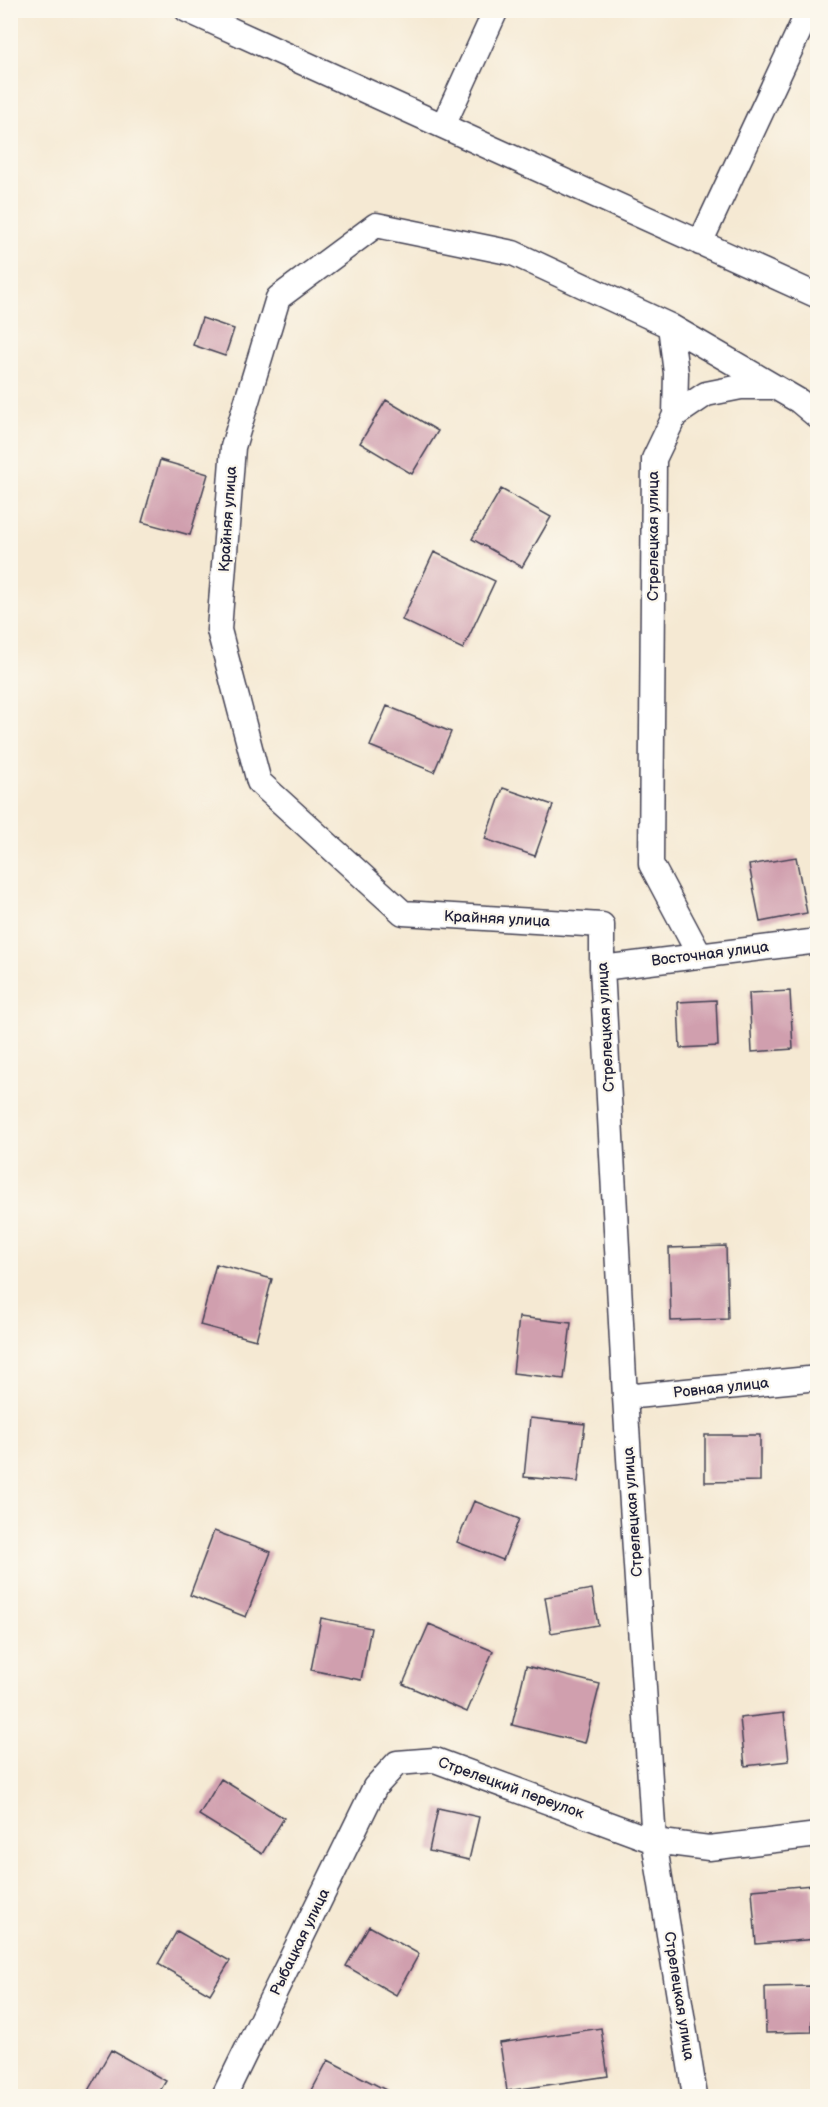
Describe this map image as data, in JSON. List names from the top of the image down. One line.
{"streets":{"street":["Крайняя улица","Стрелецкая улица","Восточная улица","Ровная улица","Стрелецкий переулок","Рыбацкая улица"]},"crossings":[["Крайняя улица","Стрелецкая улица"],["Стрелецкая улица","Восточная улица"],["Стрелецкая улица","Ровная улица"],["Стрелецкая улица","Стрелецкий переулок"],["Стрелецкий переулок","Рыбацкая улица"]]}
